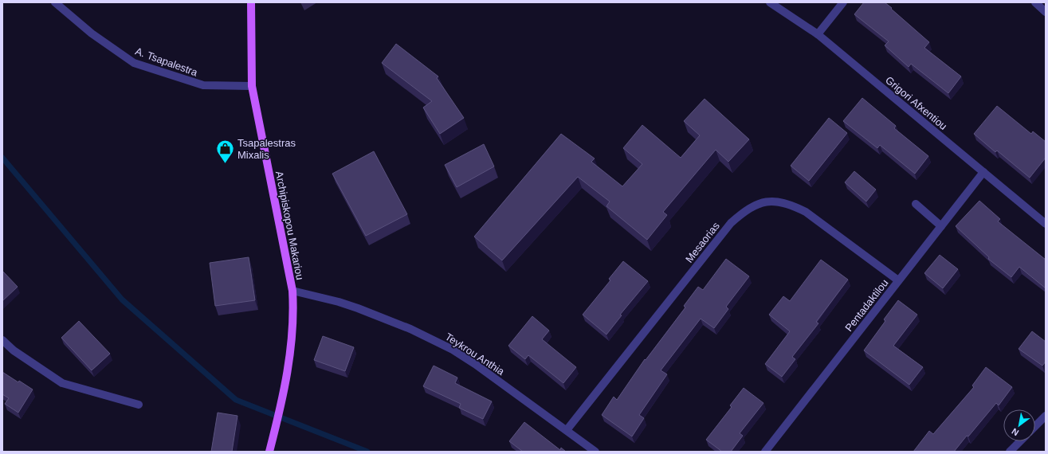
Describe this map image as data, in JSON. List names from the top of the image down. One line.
{"streets":{"main road":["Archipiskopou Makariou"],"street":["A. Tsapalestra","Grigori Afxentiou","Mesaorias","Pentadaktilou","Teykrou Anthia"]},"crossings":[["A. Tsapalestra","Archipiskopou Makariou"],["Grigori Afxentiou","Pentadaktilou"],["Archipiskopou Makariou","Teykrou Anthia"],["Mesaorias","Pentadaktilou"],["Mesaorias","Teykrou Anthia"]],"places":{"shop":["Tsapalestras Mixalis"]},"north":"bottom left"}
